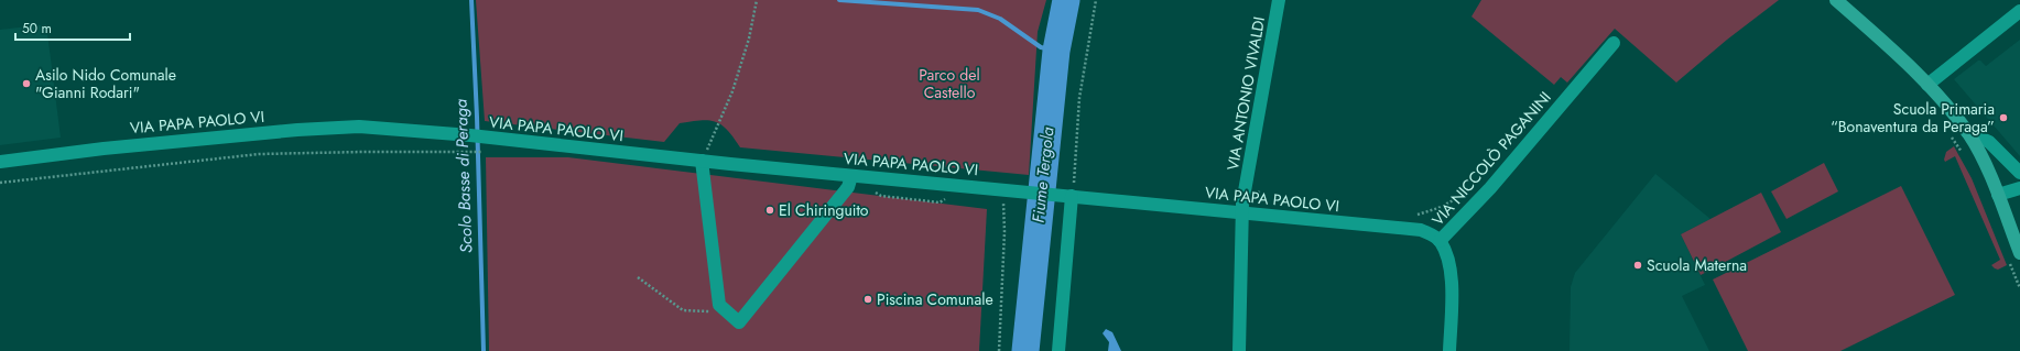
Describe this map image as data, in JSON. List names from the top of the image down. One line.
{"streets":{"street":["VIA ANTONIO VIVALDI","VIA PAPA PAOLO VI","VIA NICCOLÒ PAGANINI"]},"crossings":[["VIA ANTONIO VIVALDI","VIA PAPA PAOLO VI"],["VIA PAPA PAOLO VI","VIA NICCOLÒ PAGANINI"]],"water":["Fiume Tergola","Scolo Basse di Peraga"],"parks":["Parco del Castello"],"places":["Asilo Nido Comunale \"Gianni Rodari\"","Scuola Primaria “Bonaventura da Peraga”","El Chiringuito","Scuola Materna","Piscina Comunale"],"scale_bar":"50 m"}
